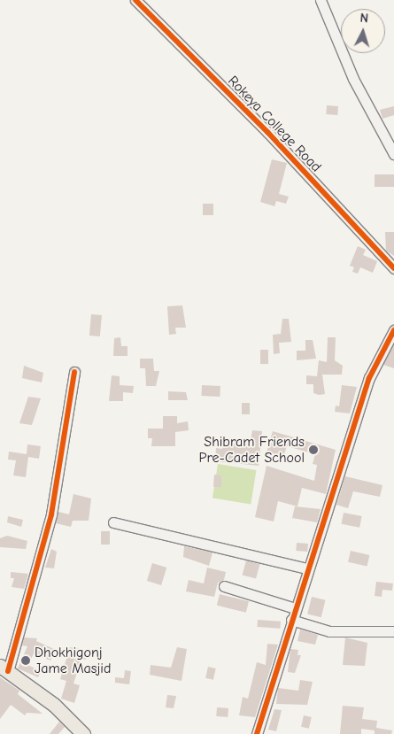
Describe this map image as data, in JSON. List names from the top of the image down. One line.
{"streets":{"street":["Rokeya College Road"]},"places":["Shibram Friends Pre-Cadet School","Dhokhigonj Jame Masjid"],"north":"top"}
